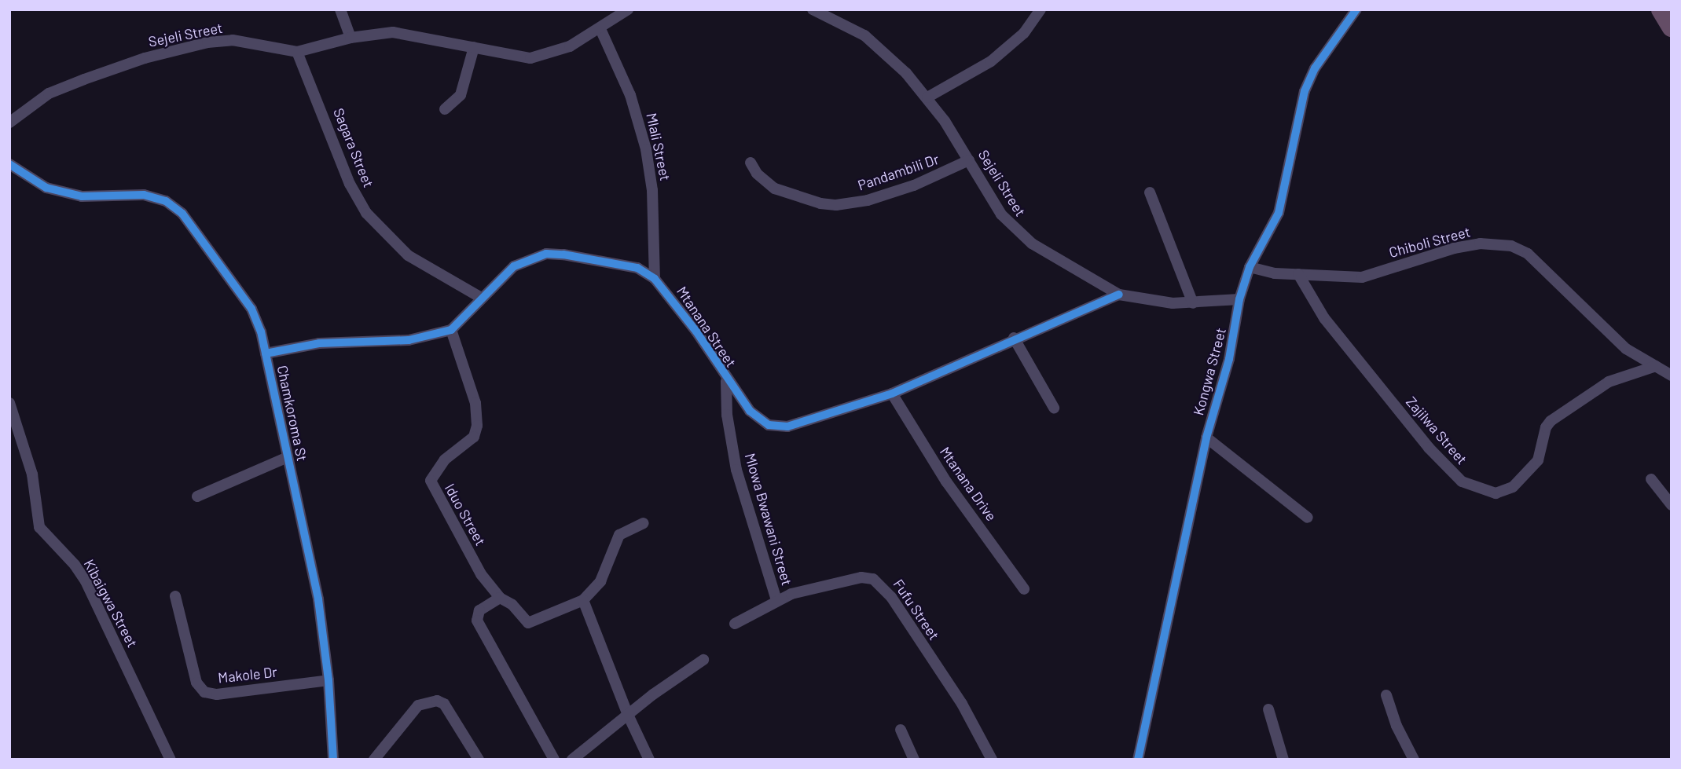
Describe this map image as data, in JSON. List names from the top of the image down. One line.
{"streets":{"street":["Sejeli Street","Mlali Street","Sagara Street","Pandambili Dr","Chiboli Street","Mtanana Street","Kongwa Street","Chamkoroma St","Zajilwa Street","Mtanana Drive","Iduo Street","Mlowa Bwawani Street","Kibaigwa Street","Fufu Street","Makole Dr"]},"crossings":[["Sejeli Street","Mlali Street"],["Sejeli Street","Sagara Street"],["Sejeli Street","Pandambili Dr"],["Sejeli Street","Mtanana Street"],["Sejeli Street","Kongwa Street"],["Mlali Street","Mtanana Street"],["Sagara Street","Mtanana Street"],["Chiboli Street","Kongwa Street"],["Chiboli Street","Zajilwa Street"],["Mtanana Street","Mtanana Drive"],["Mtanana Street","Iduo Street"],["Mtanana Street","Mlowa Bwawani Street"],["Chamkoroma St","Makole Dr"],["Mlowa Bwawani Street","Fufu Street"]]}
